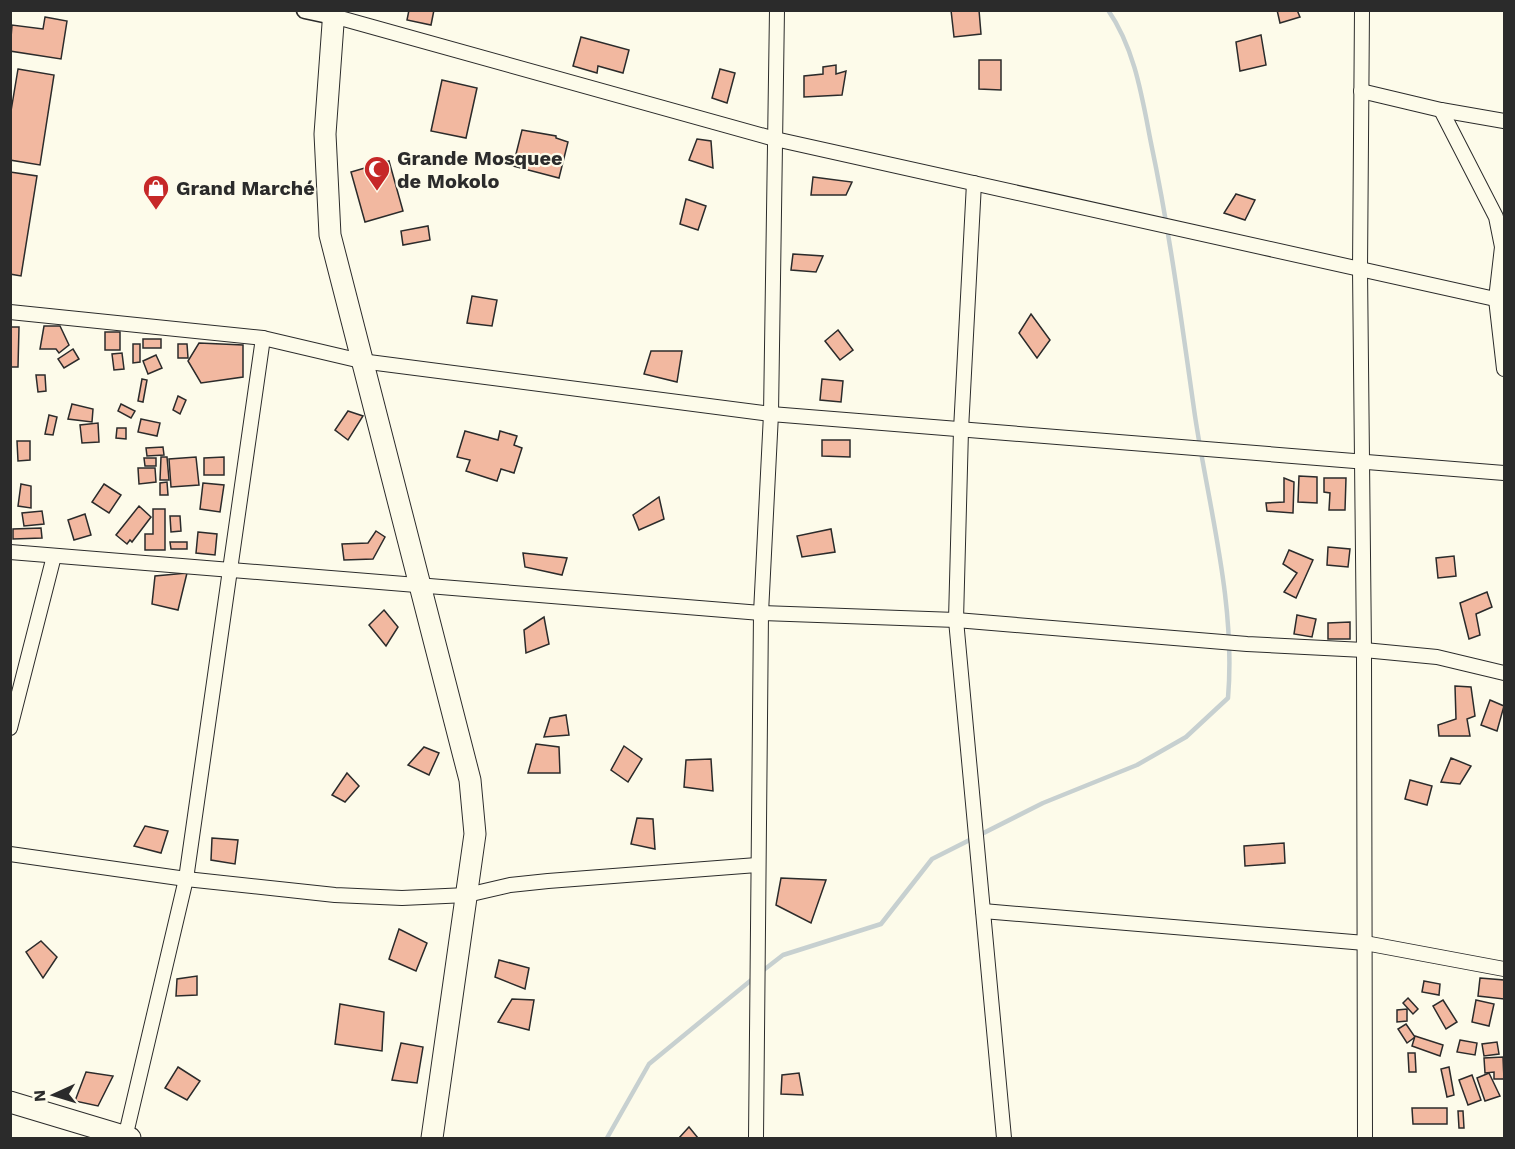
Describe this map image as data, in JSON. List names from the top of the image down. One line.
{"places":{"mosque":["Grande Mosquee de Mokolo"],"shop":["Grand Marché"]},"north":"left"}
